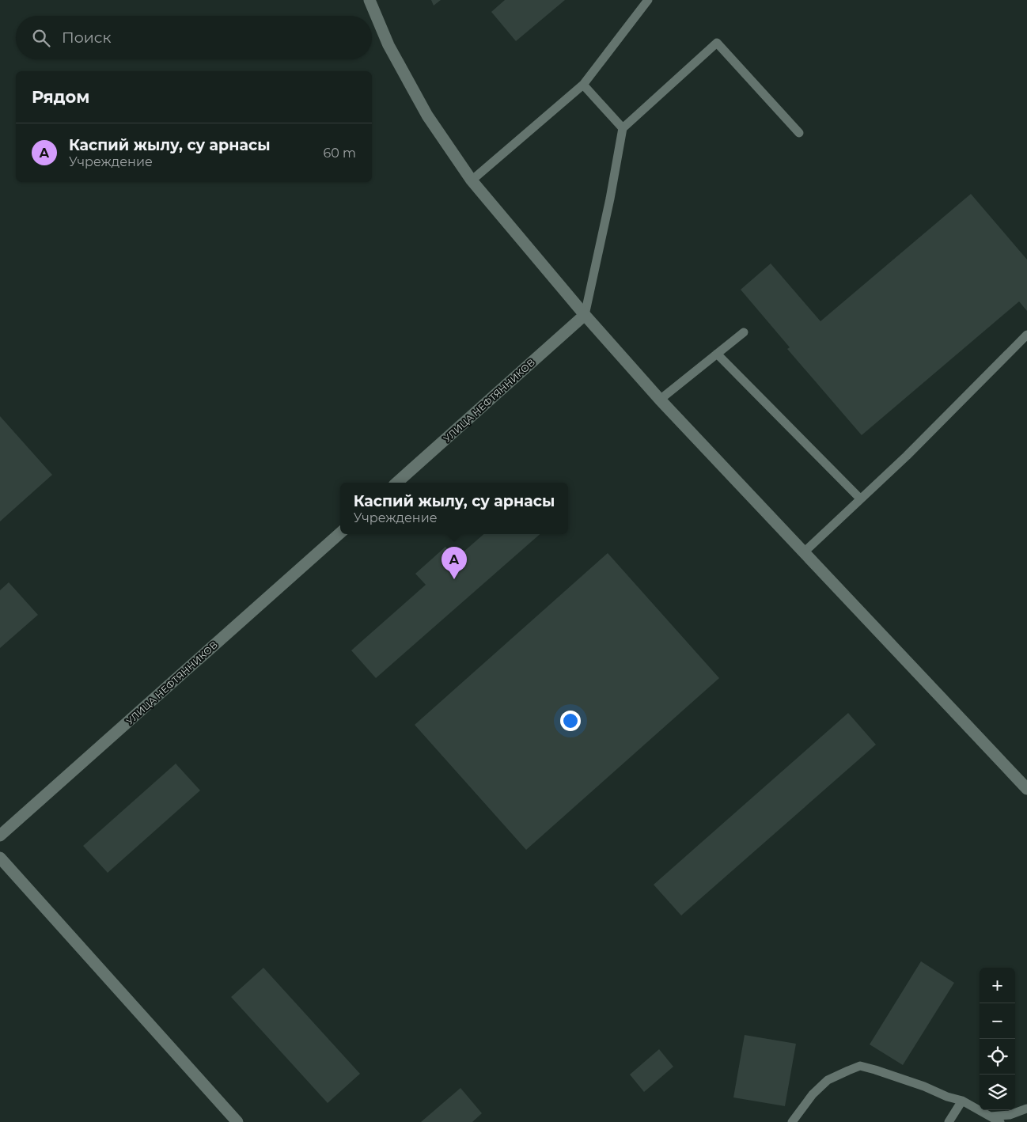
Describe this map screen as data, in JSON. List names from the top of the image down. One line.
{"streets":{"street":["УЛИЦА НЕФТЯННИКОВ"]},"page":{"search":"Поиск","heading":"Рядом","list":[{"mark":"A","name":"Каспий жылу, су арнасы","note":"Учреждение","value":"60 m"}],"popup":["Каспий жылу, су арнасы","Учреждение"],"pins":"A","map_buttons":["+","−"]}}
